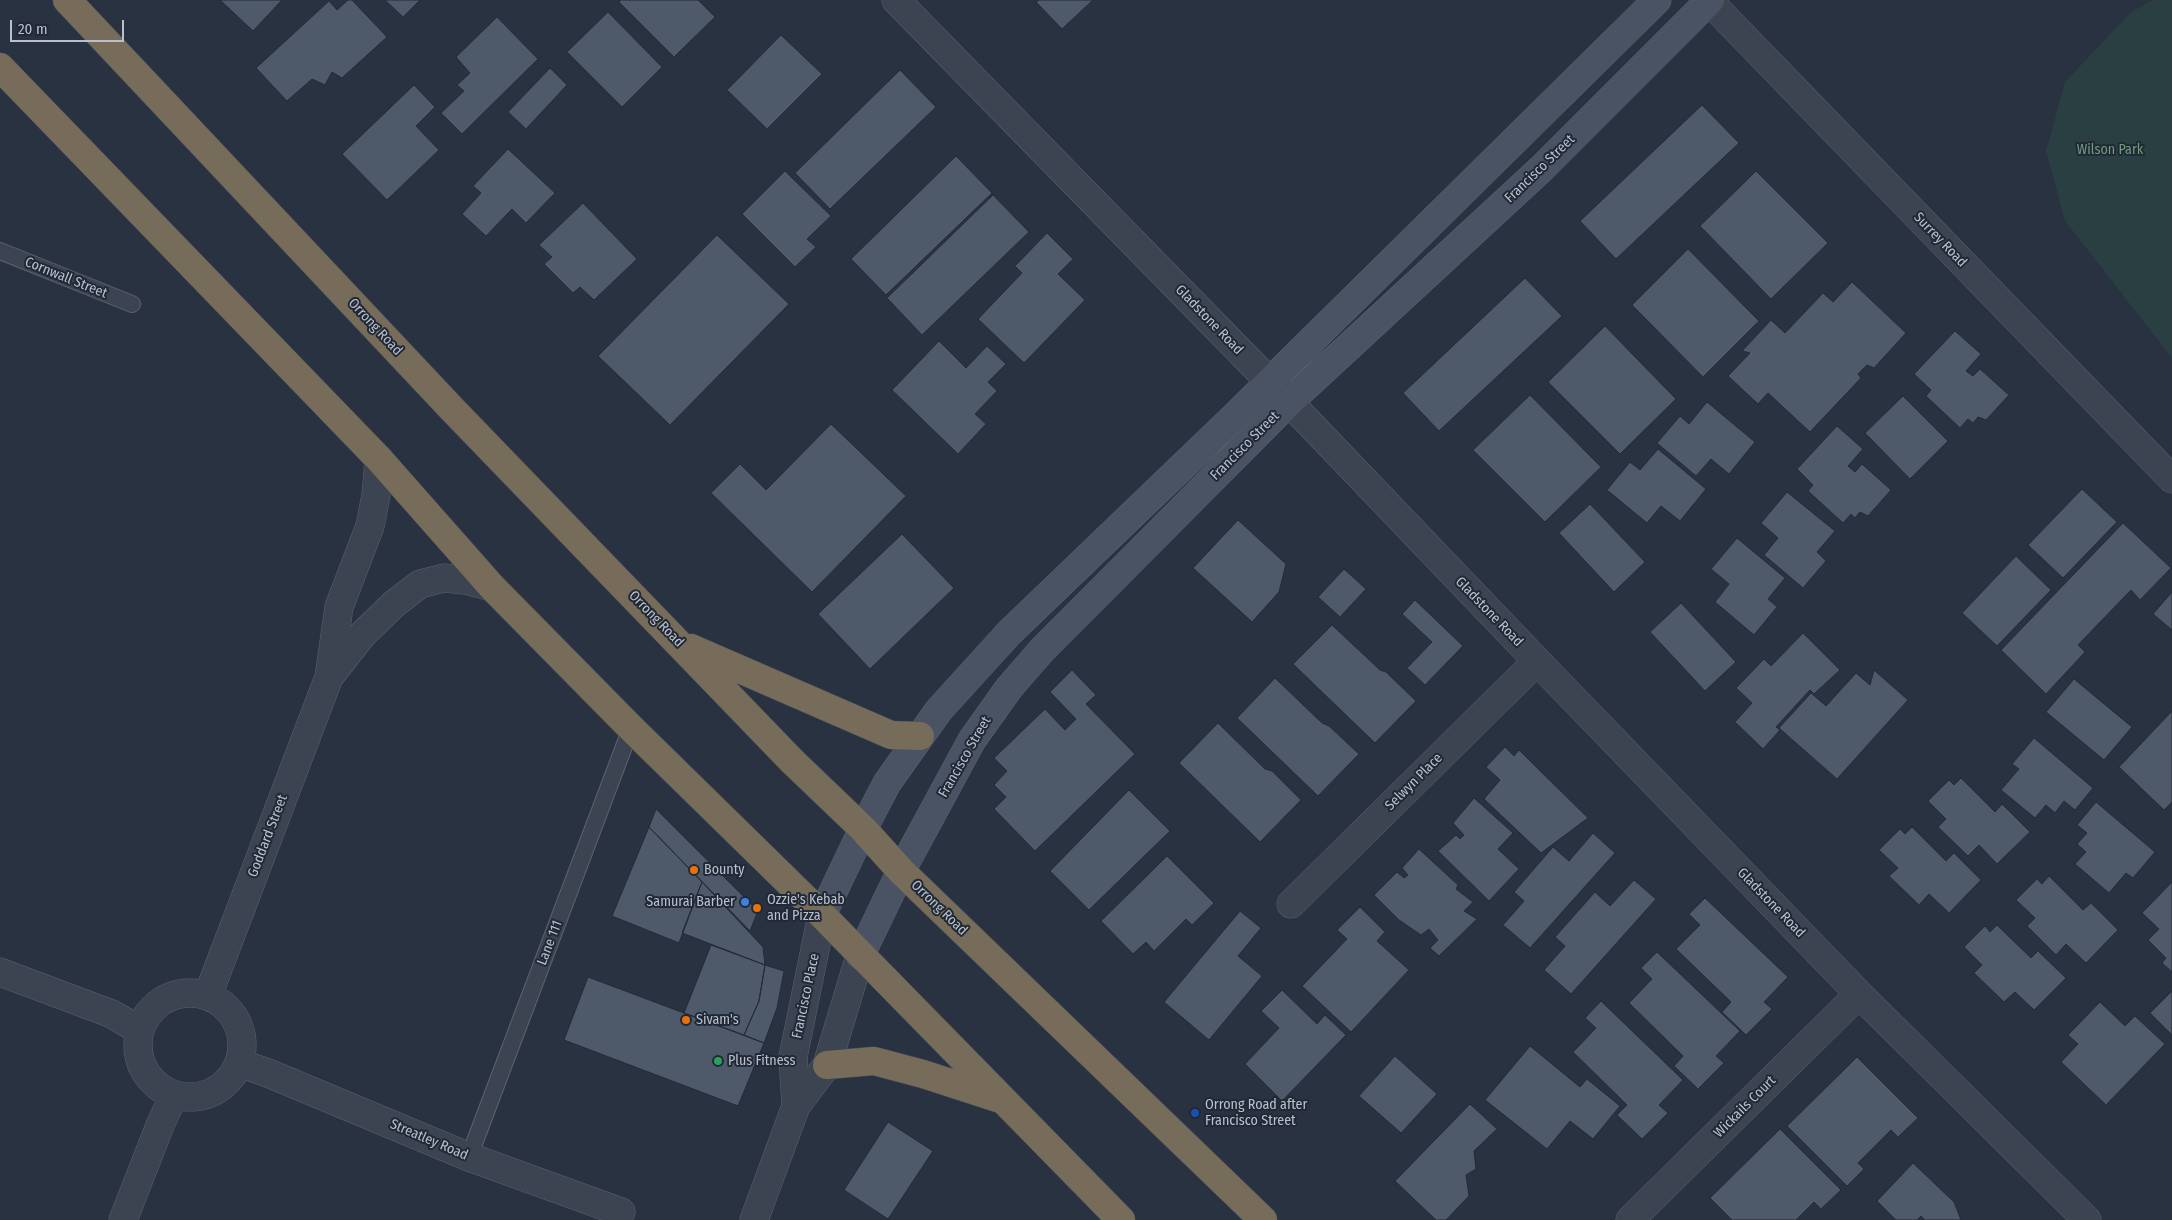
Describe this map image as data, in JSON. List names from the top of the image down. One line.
{"streets":{"highway":["Orrong Road"],"street":["Francisco Street","Surrey Road","Gladstone Road","Selwyn Place","Goddard Street","Francisco Place","Wickails Court","Streatley Road"],"lane":["Cornwall Street","Lane 111"]},"crossings":[["Francisco Street","Surrey Road"],["Francisco Street","Gladstone Road"],["Francisco Street","Orrong Road"],["Francisco Street","Francisco Place"],["Gladstone Road","Selwyn Place"],["Gladstone Road","Wickails Court"],["Goddard Street","Streatley Road"],["Lane 111","Streatley Road"]],"parks":["Wilson Park"],"places":["Bounty","Samurai Barber","Ozzie's Kebab and Pizza","Sivam's","Plus Fitness","Orrong Road after Francisco Street"],"scale_bar":"20 m"}
